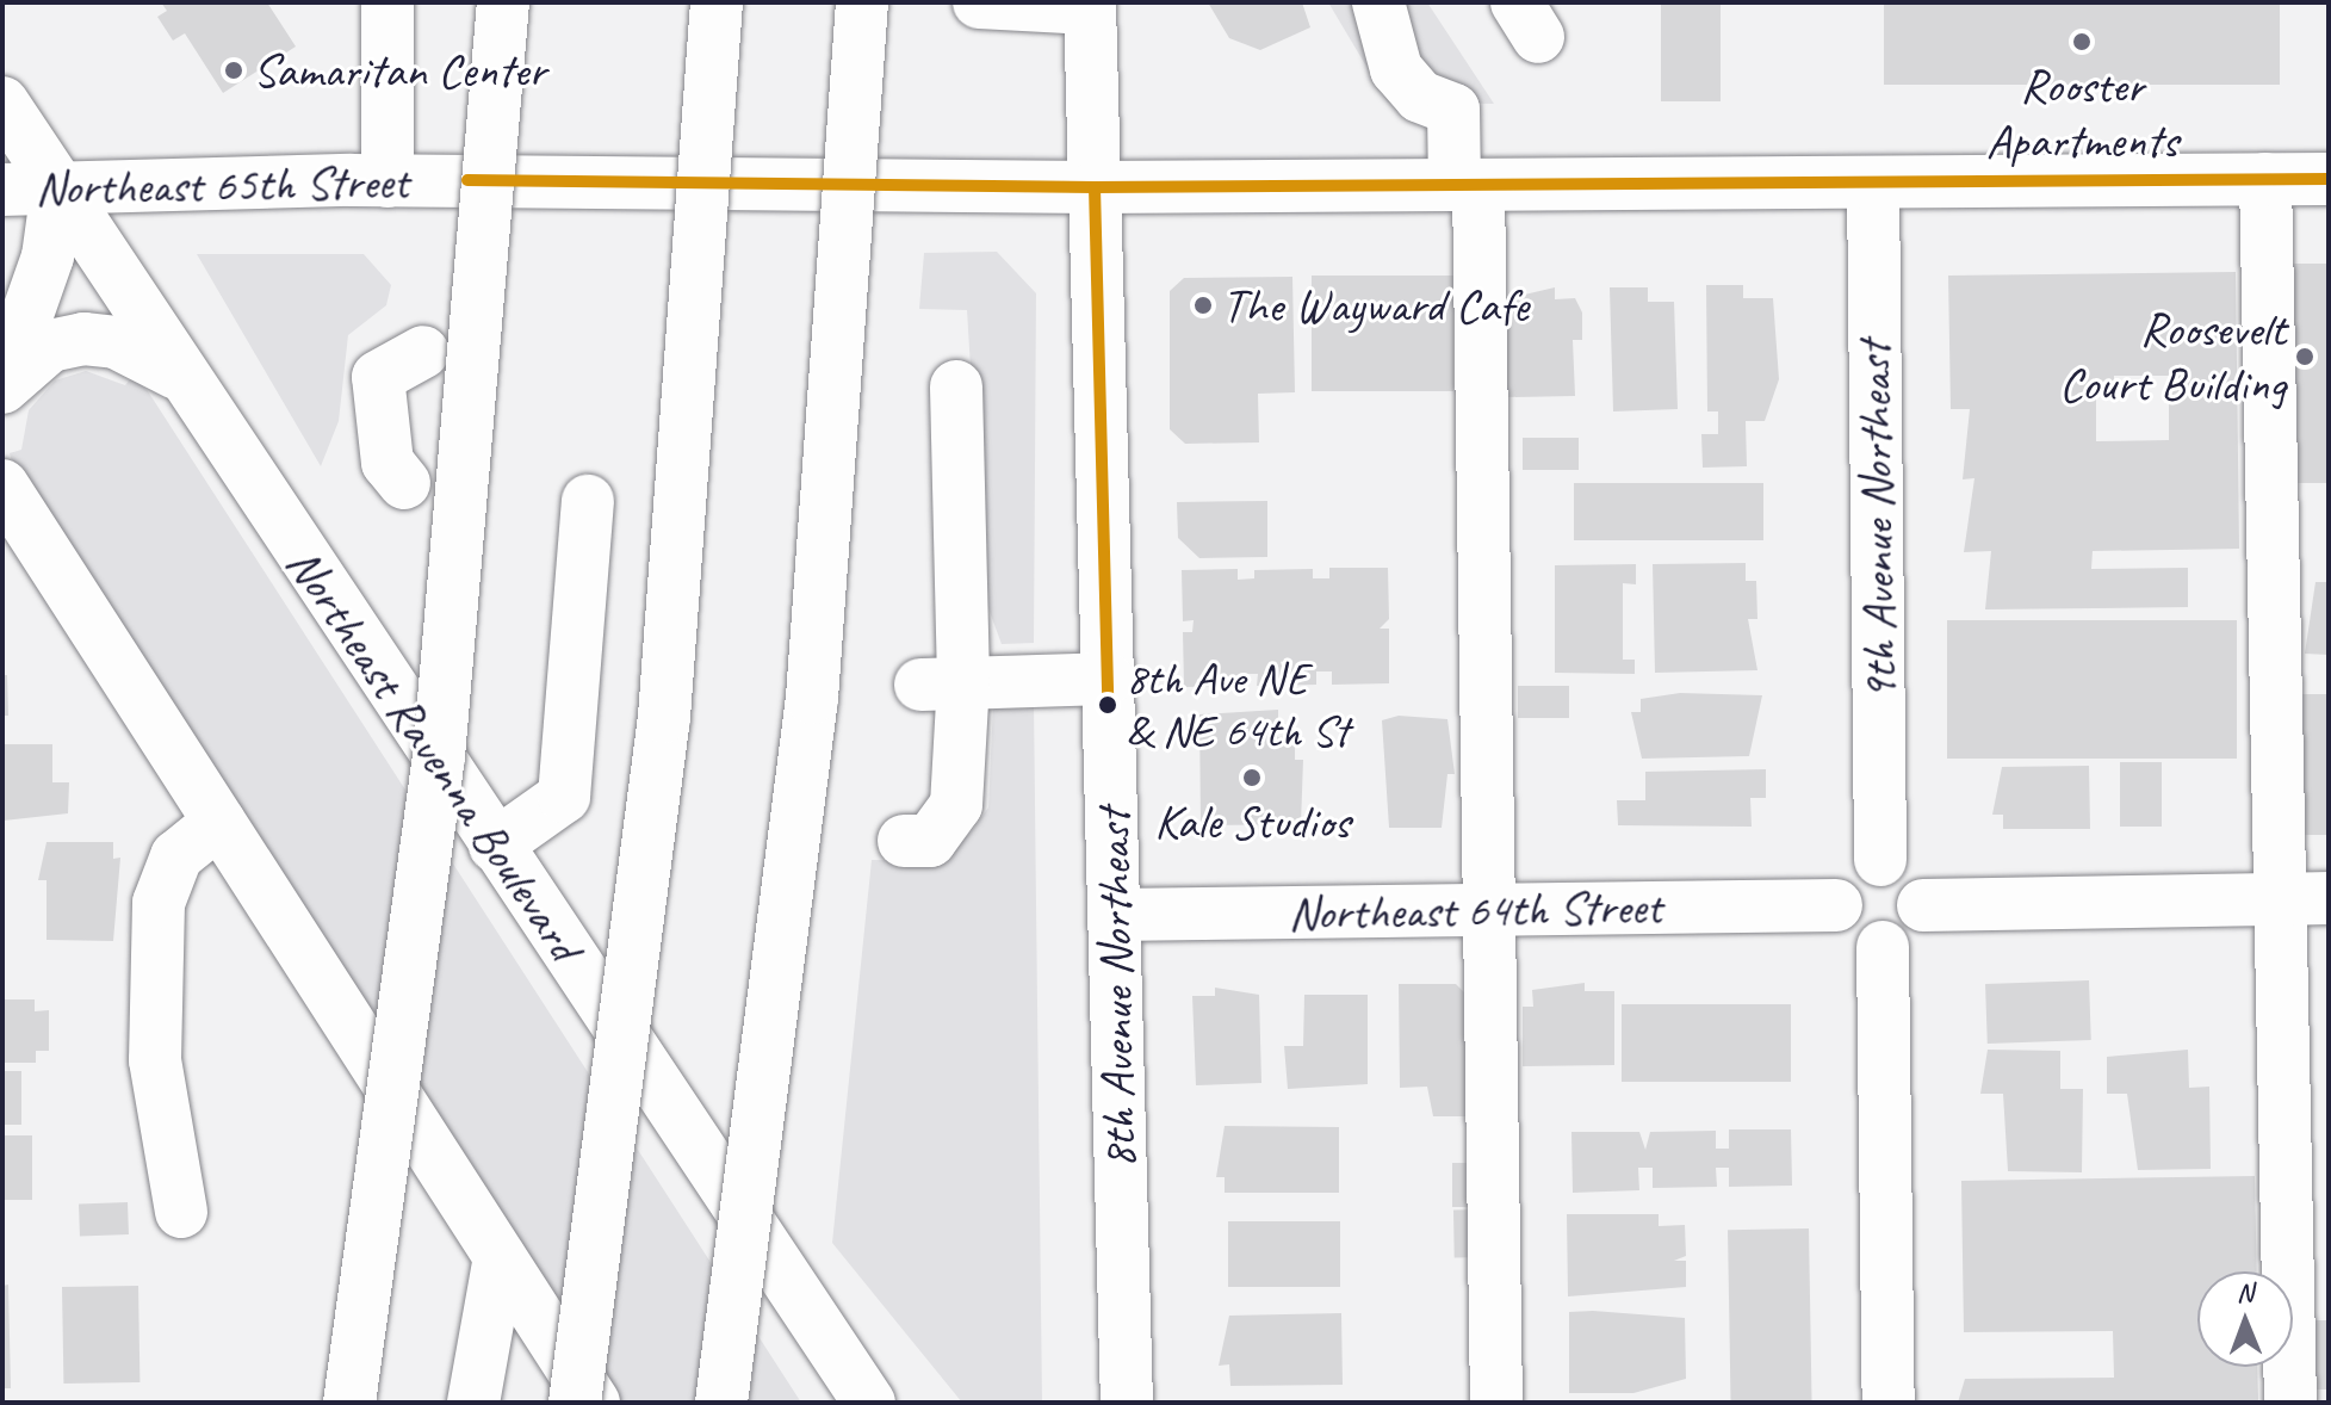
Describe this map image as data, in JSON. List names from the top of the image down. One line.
{"streets":{"main road":["Northeast 65th Street","9th Avenue Northeast","Northeast Ravenna Boulevard","Northeast 64th Street","8th Avenue Northeast"]},"crossings":[["Northeast 65th Street","9th Avenue Northeast"],["Northeast 65th Street","Northeast Ravenna Boulevard"],["Northeast 65th Street","8th Avenue Northeast"],["9th Avenue Northeast","Northeast 64th Street"],["Northeast 64th Street","8th Avenue Northeast"]],"places":["Rooster Apartments","Samaritan Center","The Wayward Cafe","Roosevelt Court Building","8th Ave NE & NE 64th St","Kale Studios"],"north":"top"}
